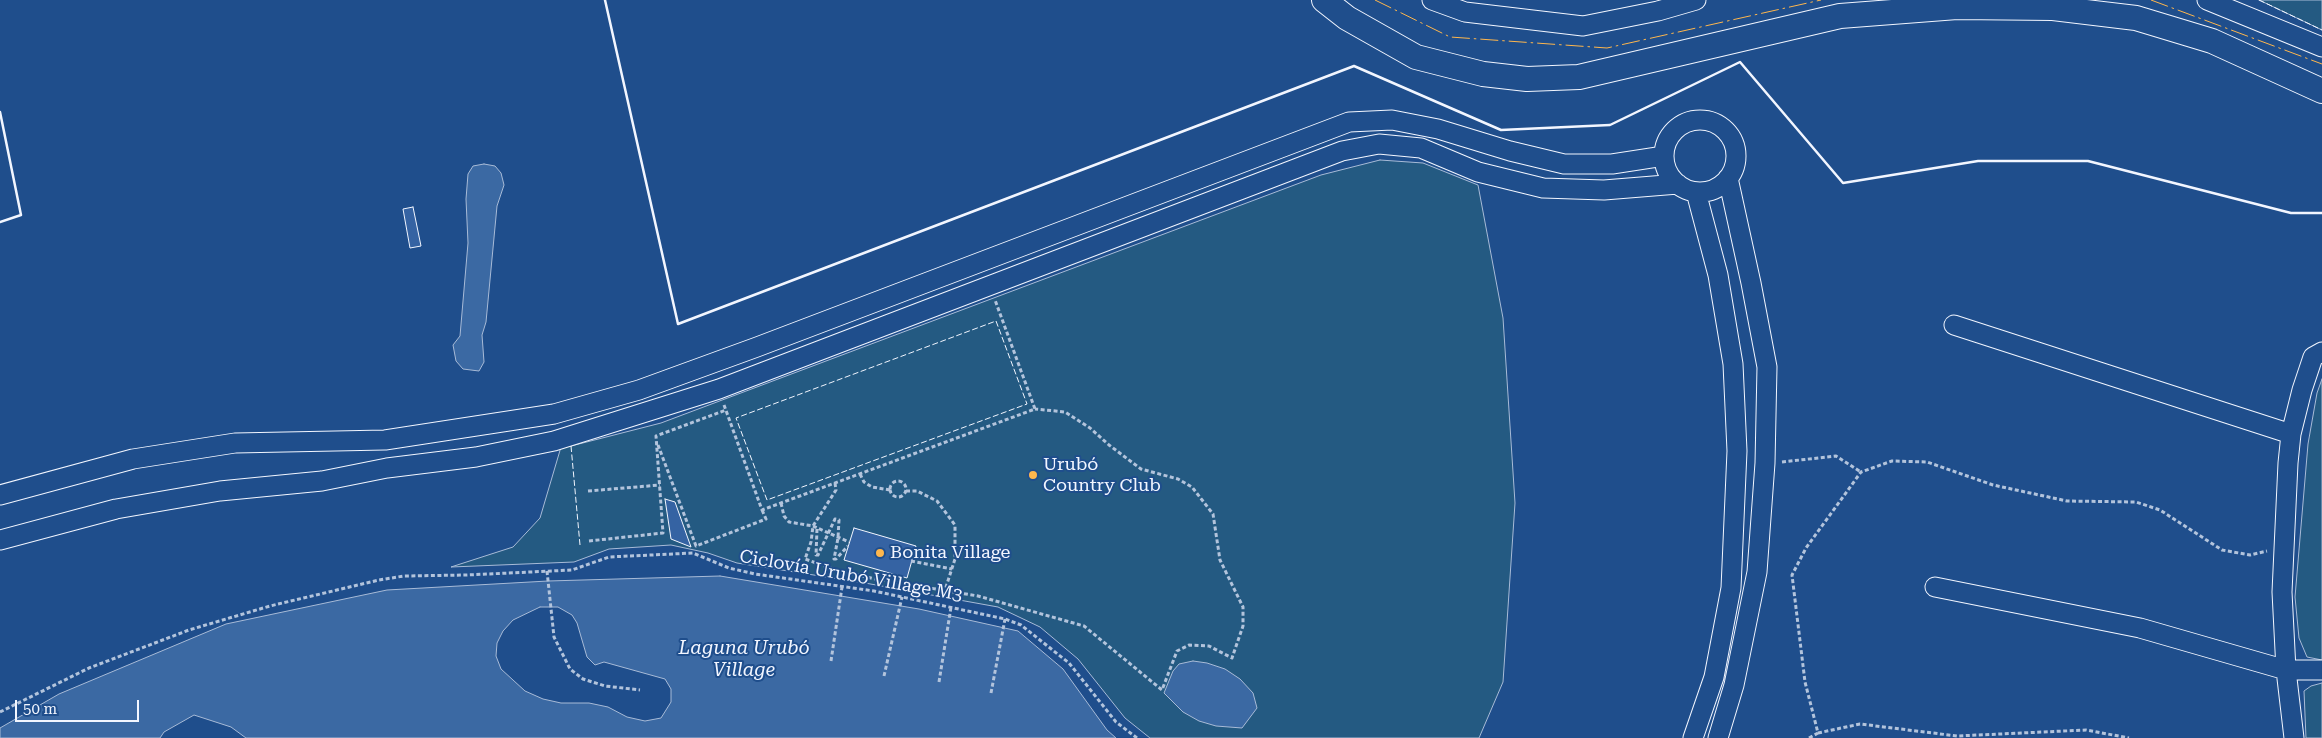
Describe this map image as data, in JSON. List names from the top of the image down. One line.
{"streets":{"path":["Ciclovía Urubó Village M3"]},"water":["Laguna Urubó Village"],"places":["Urubó Country Club","Bonita Village"],"scale_bar":"50 m"}
